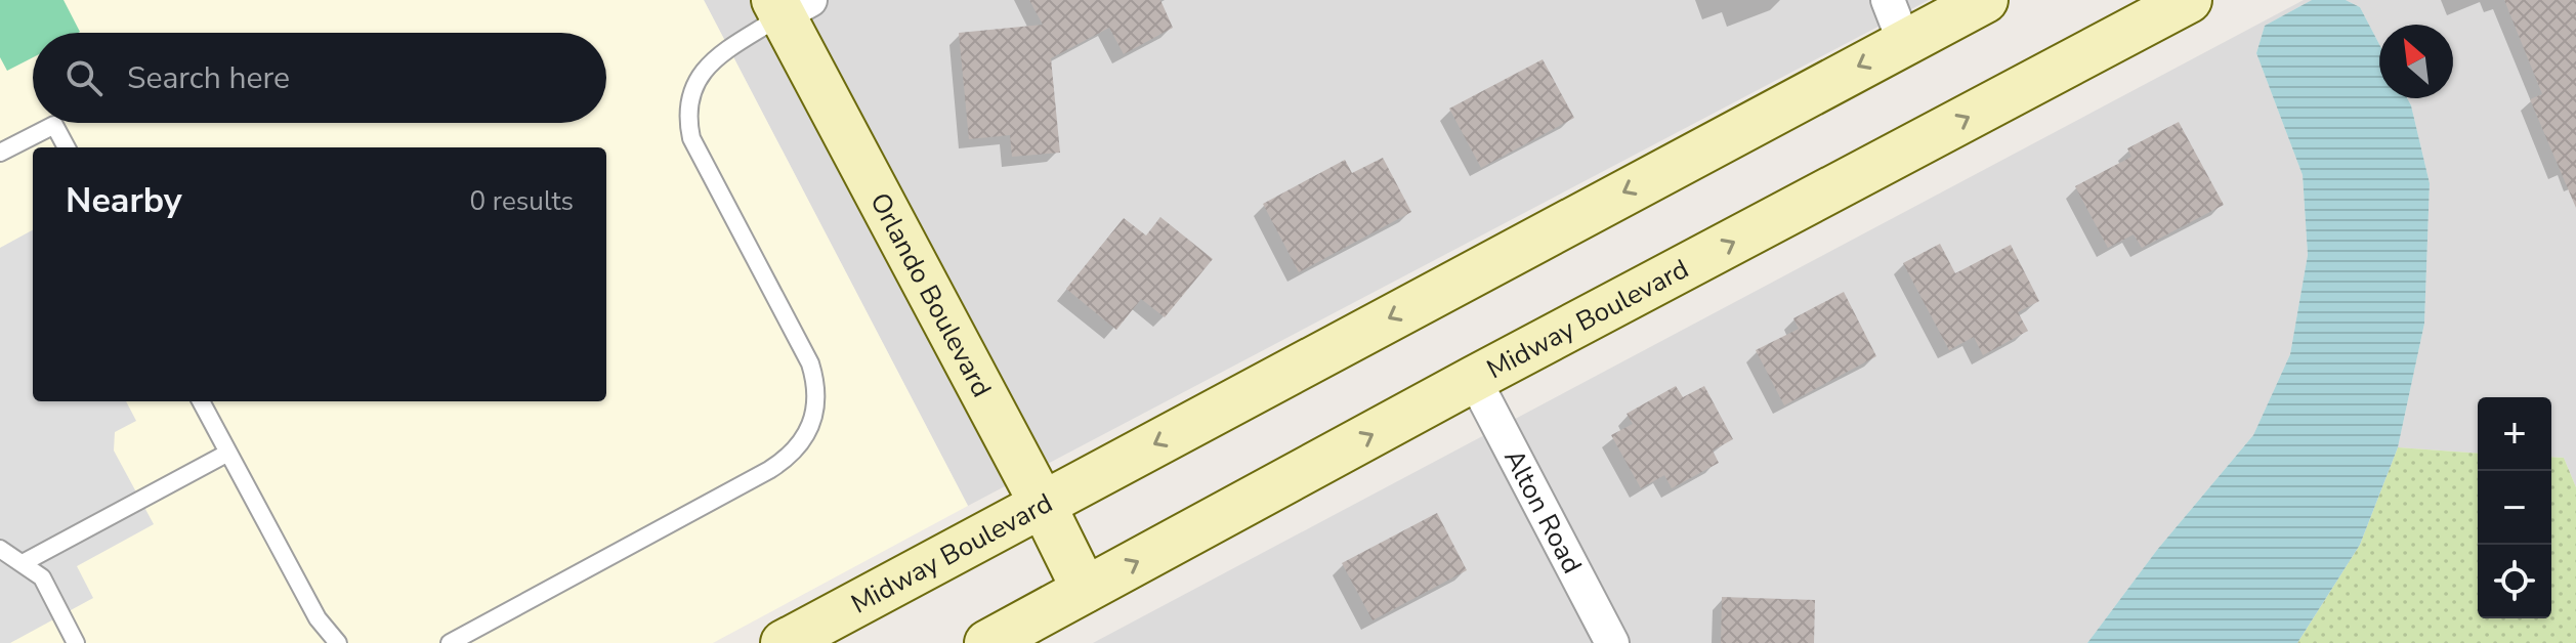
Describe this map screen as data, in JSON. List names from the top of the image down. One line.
{"streets":{"street":["Orlando Boulevard","Midway Boulevard","Alton Road"]},"crossings":[["Orlando Boulevard","Midway Boulevard"],["Midway Boulevard","Alton Road"]],"north":"top left","page":{"search":"Search here","heading":["Nearby","0 results"],"map_buttons":["+","−"]}}
